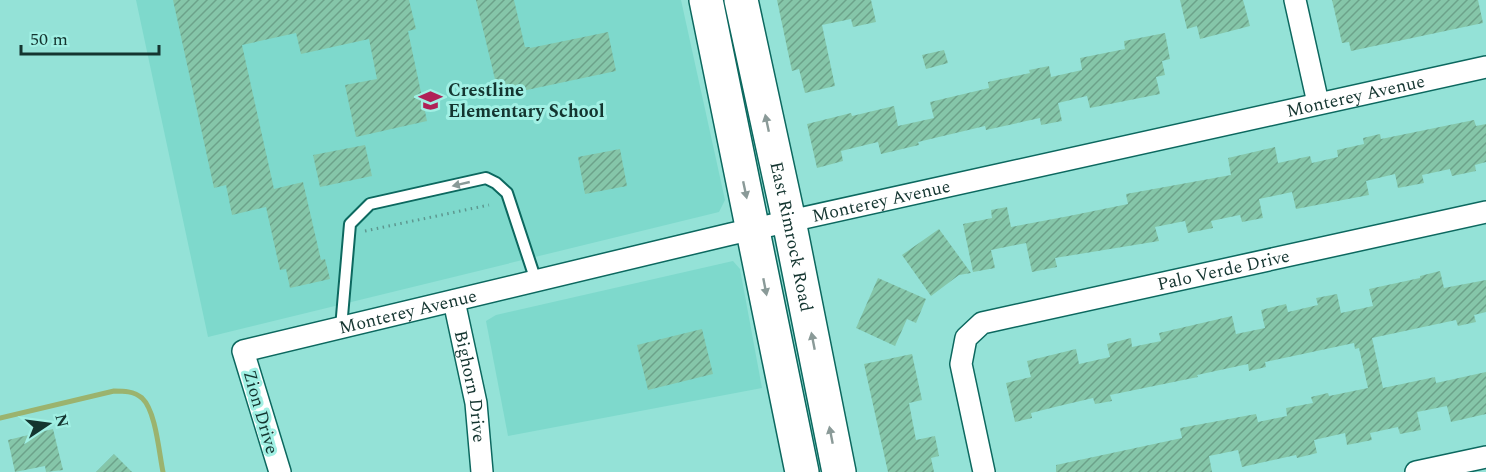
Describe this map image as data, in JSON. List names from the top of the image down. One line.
{"streets":{"main road":["East Rimrock Road"],"street":["Monterey Avenue","Palo Verde Drive","Bighorn Drive","Zion Drive"]},"crossings":[["Monterey Avenue","East Rimrock Road"],["Monterey Avenue","Bighorn Drive"],["Monterey Avenue","Zion Drive"]],"places":{"school or university":["Crestline Elementary School"]},"scale_bar":"50 m","north":"right"}
